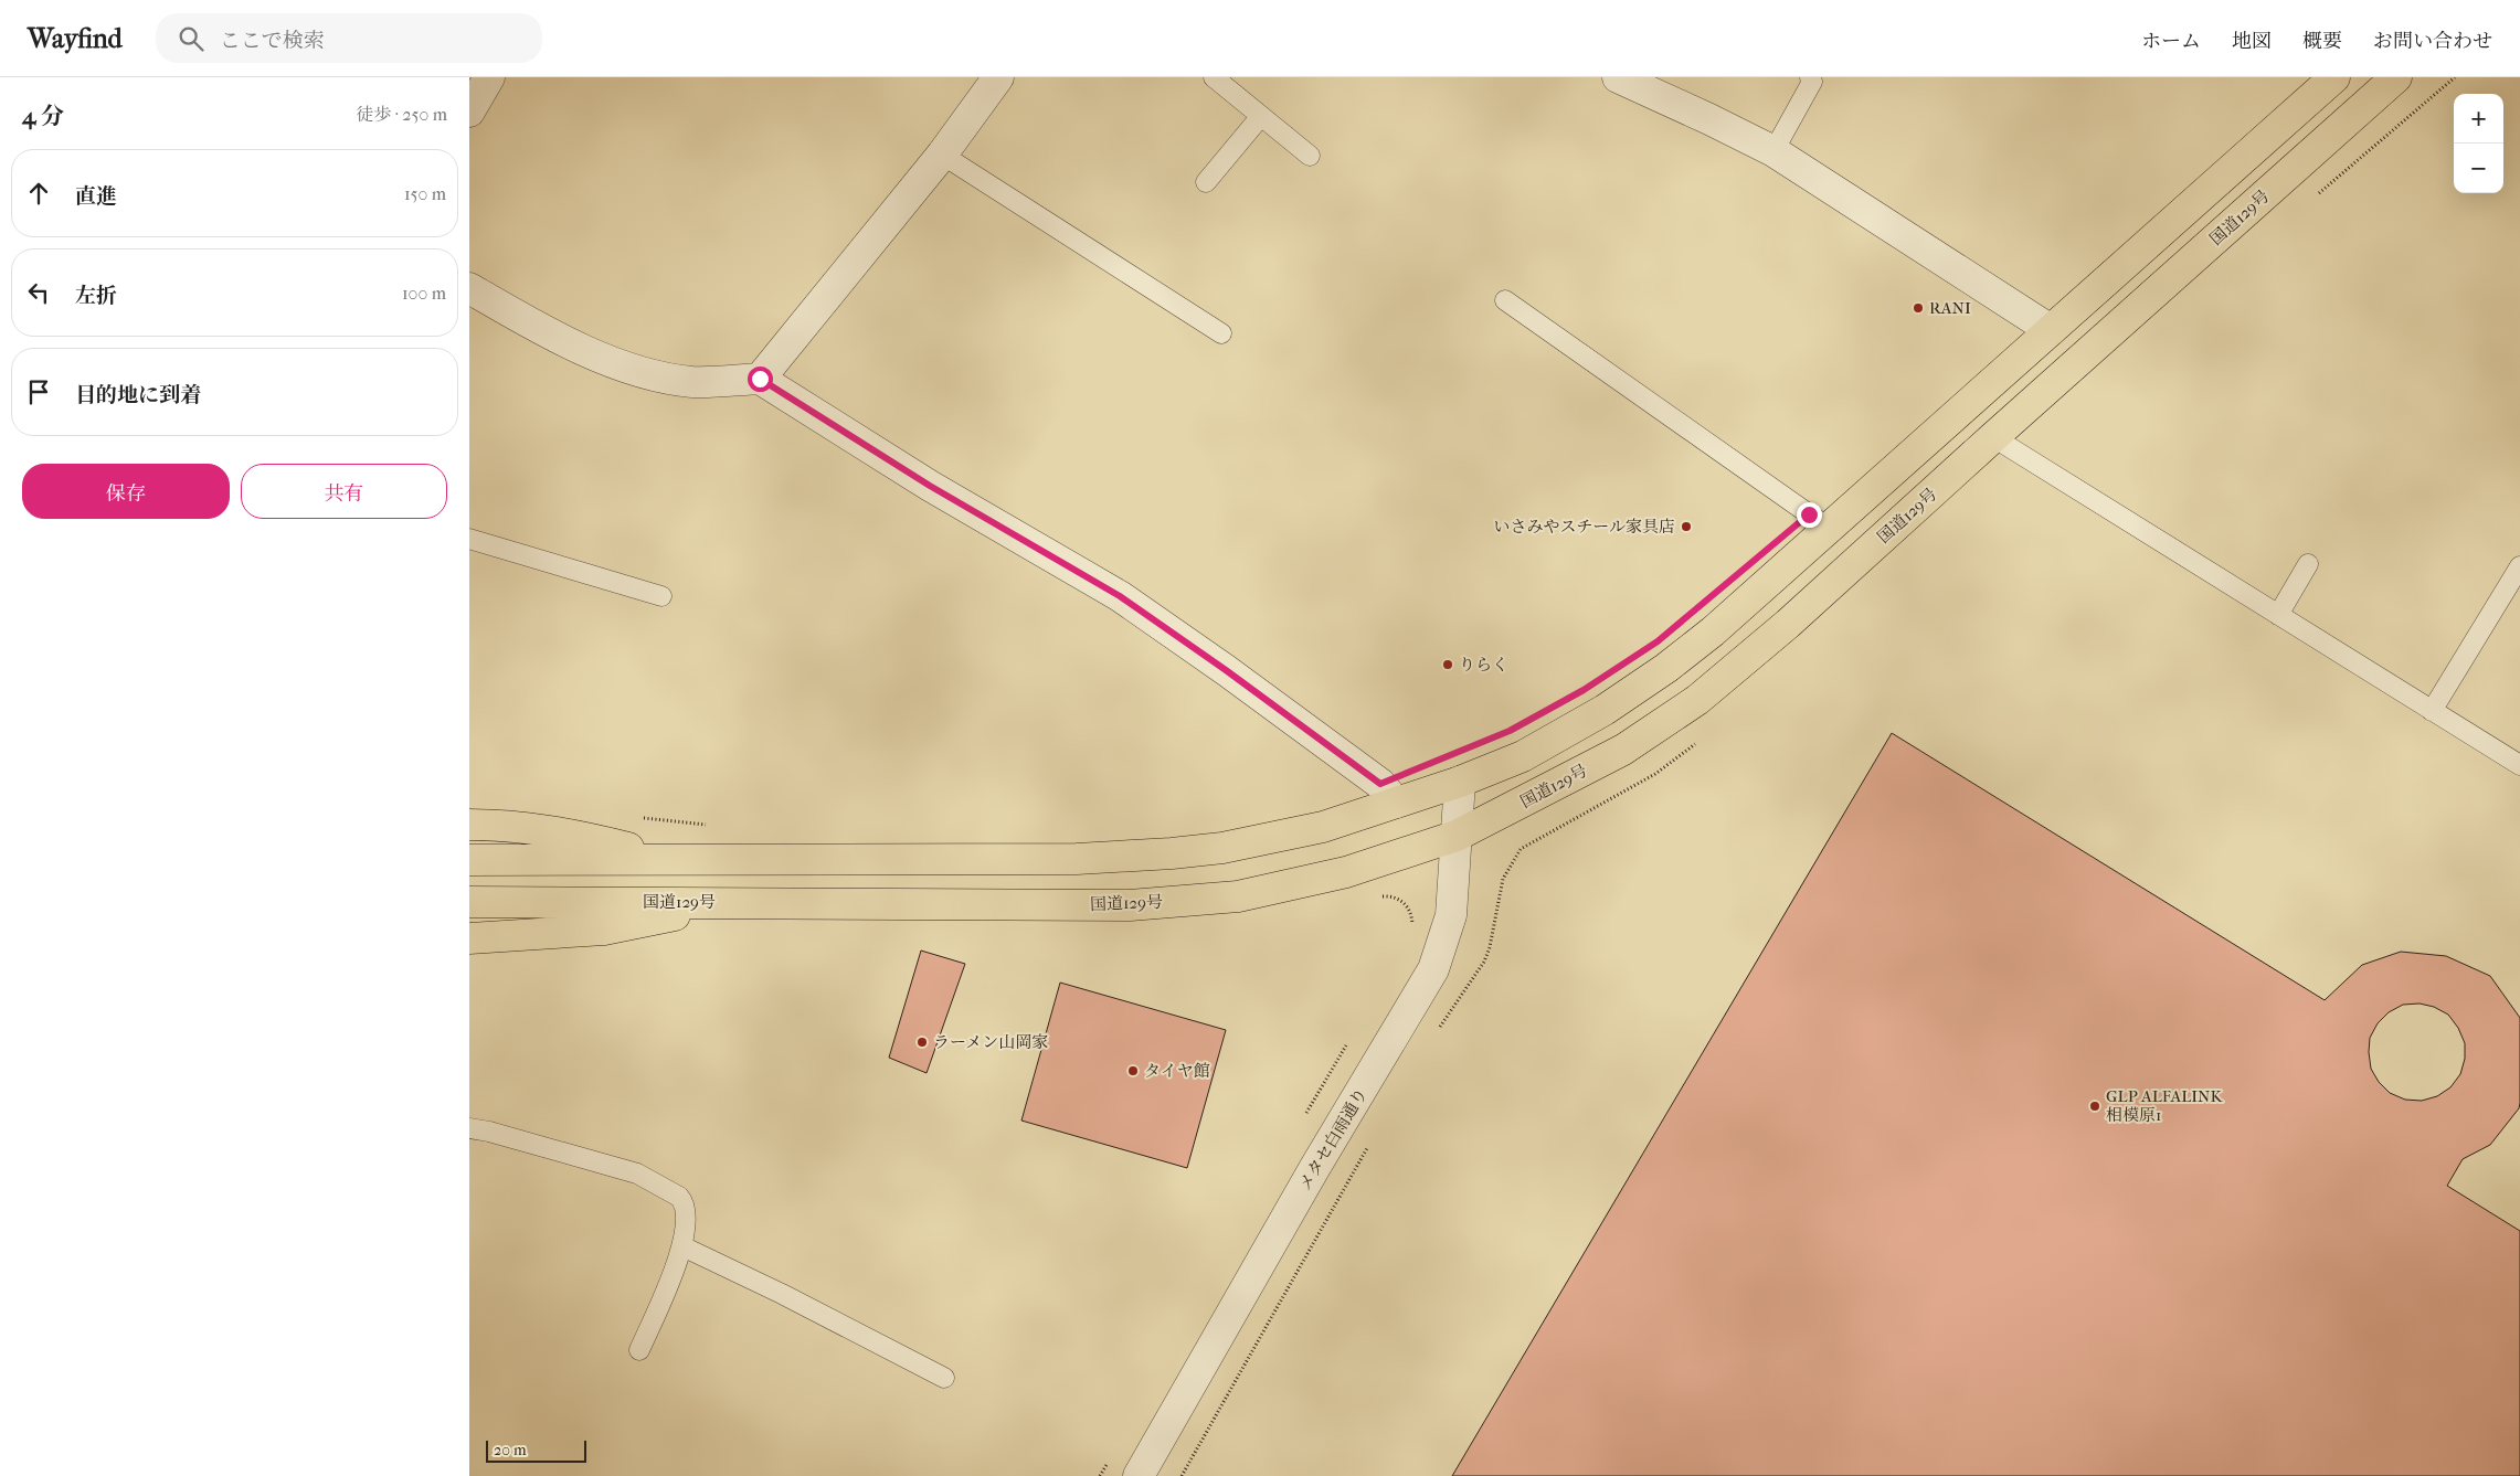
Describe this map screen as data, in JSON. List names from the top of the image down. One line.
{"streets":{"highway":["国道129号"],"street":["メタセ白雨通り"]},"crossings":[["国道129号","メタセ白雨通り"]],"places":["RANI","いさみやスチール家具店","りらく","ラーメン山岡家","タイヤ館","GLP ALFALINK 相模原1"],"scale_bar":"20 m","page":{"header":"Wayfind","search":"ここで検索","nav":["ホーム","地図","概要","お問い合わせ"],"heading":["4 分","徒歩 · 250 m"],"map_buttons":["+","−"],"list":[["直進","150 m"],["左折","100 m"],"目的地に到着"],"buttons":["保存","共有"],"scale":"20 m"}}
